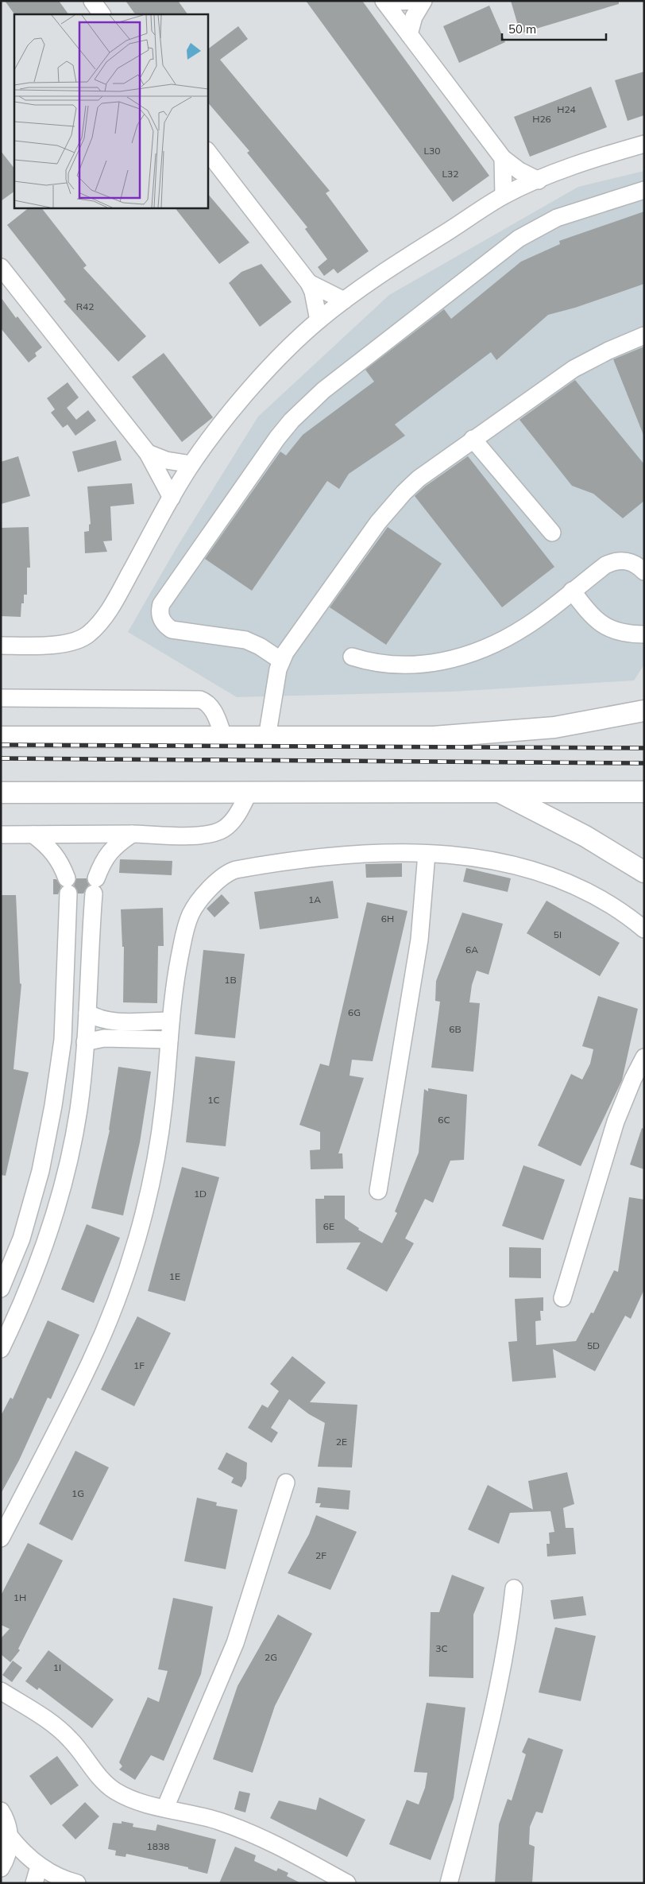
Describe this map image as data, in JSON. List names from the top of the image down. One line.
{"house_numbers":["H24","H26","L30","L32","R42","1A","6H","5I","6A","1B","6G","6B","1C","6C","1D","6E","1E","5D","1F","2E","1G","2F","1H","3C","2G","1I","1838"],"scale_bar":"50 m"}
